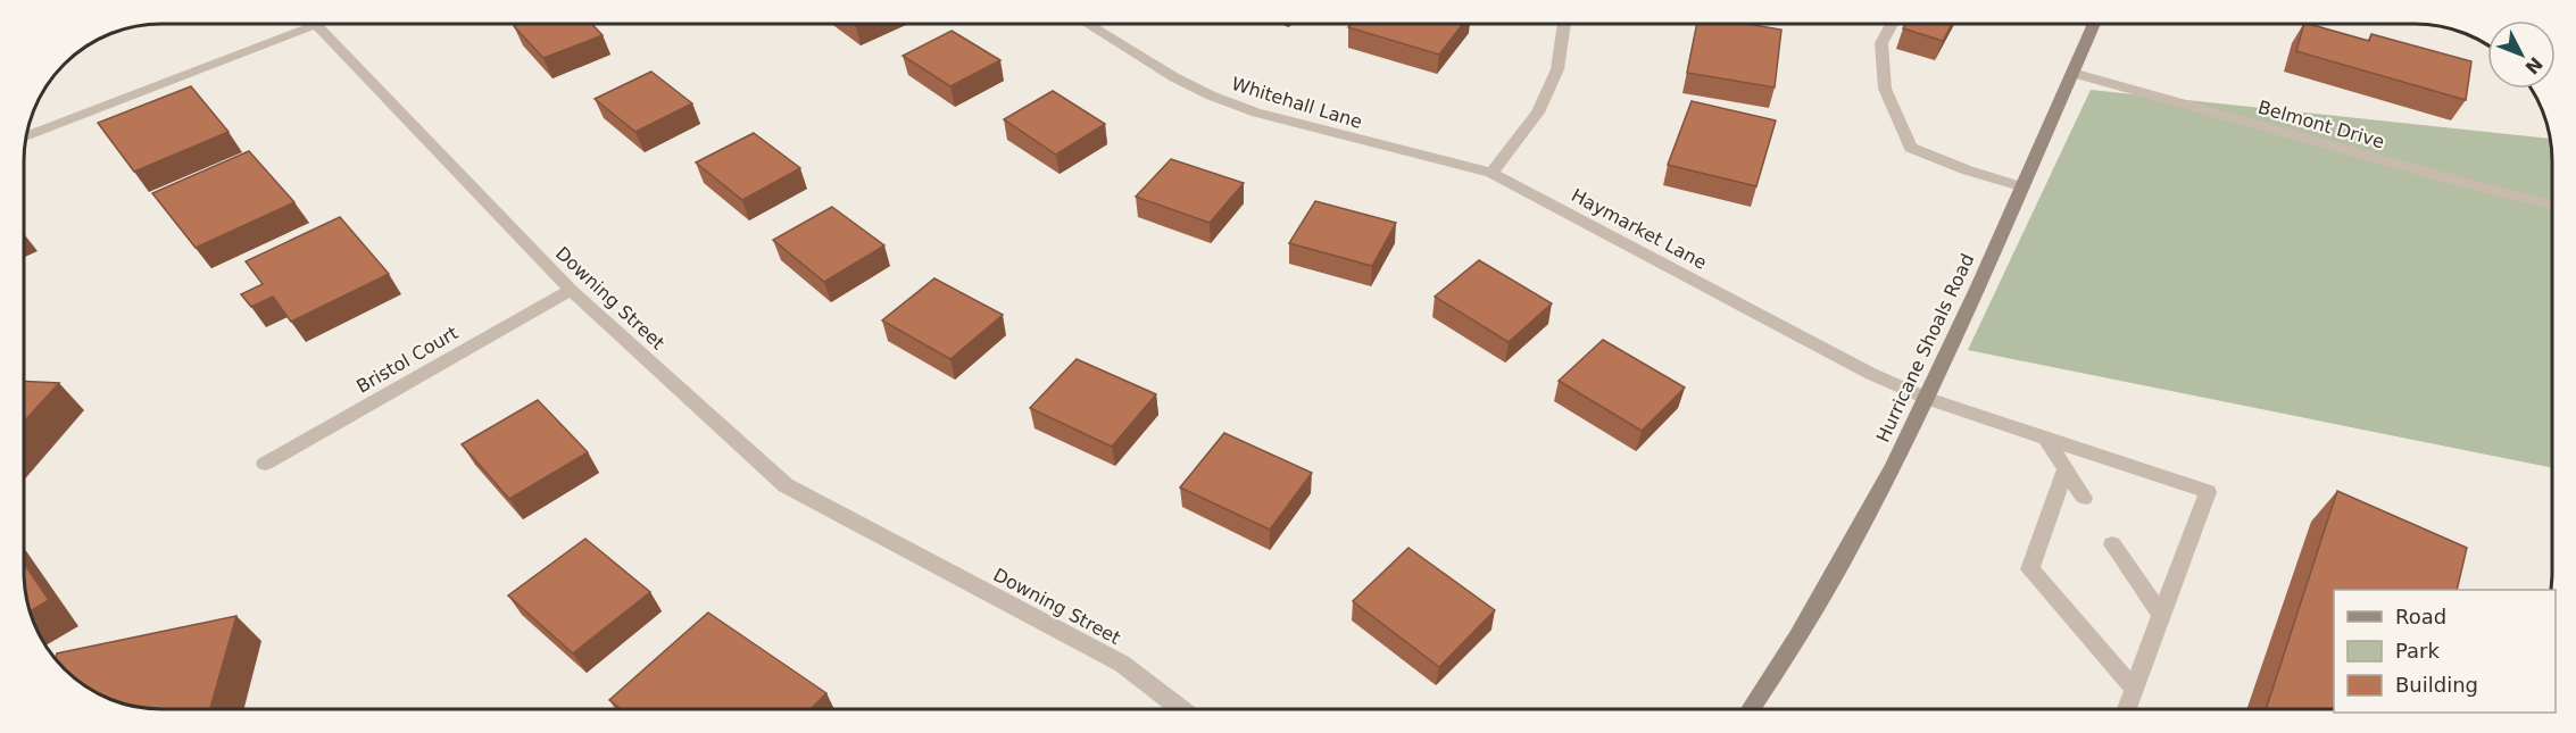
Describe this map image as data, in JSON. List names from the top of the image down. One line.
{"streets":{"street":["Whitehall Lane","Belmont Drive","Haymarket Lane","Downing Street","Hurricane Shoals Road","Bristol Court"]},"crossings":[["Whitehall Lane","Haymarket Lane"],["Belmont Drive","Hurricane Shoals Road"],["Haymarket Lane","Hurricane Shoals Road"],["Downing Street","Bristol Court"]],"legend":["Road","Park","Building"],"north":"bottom right"}
